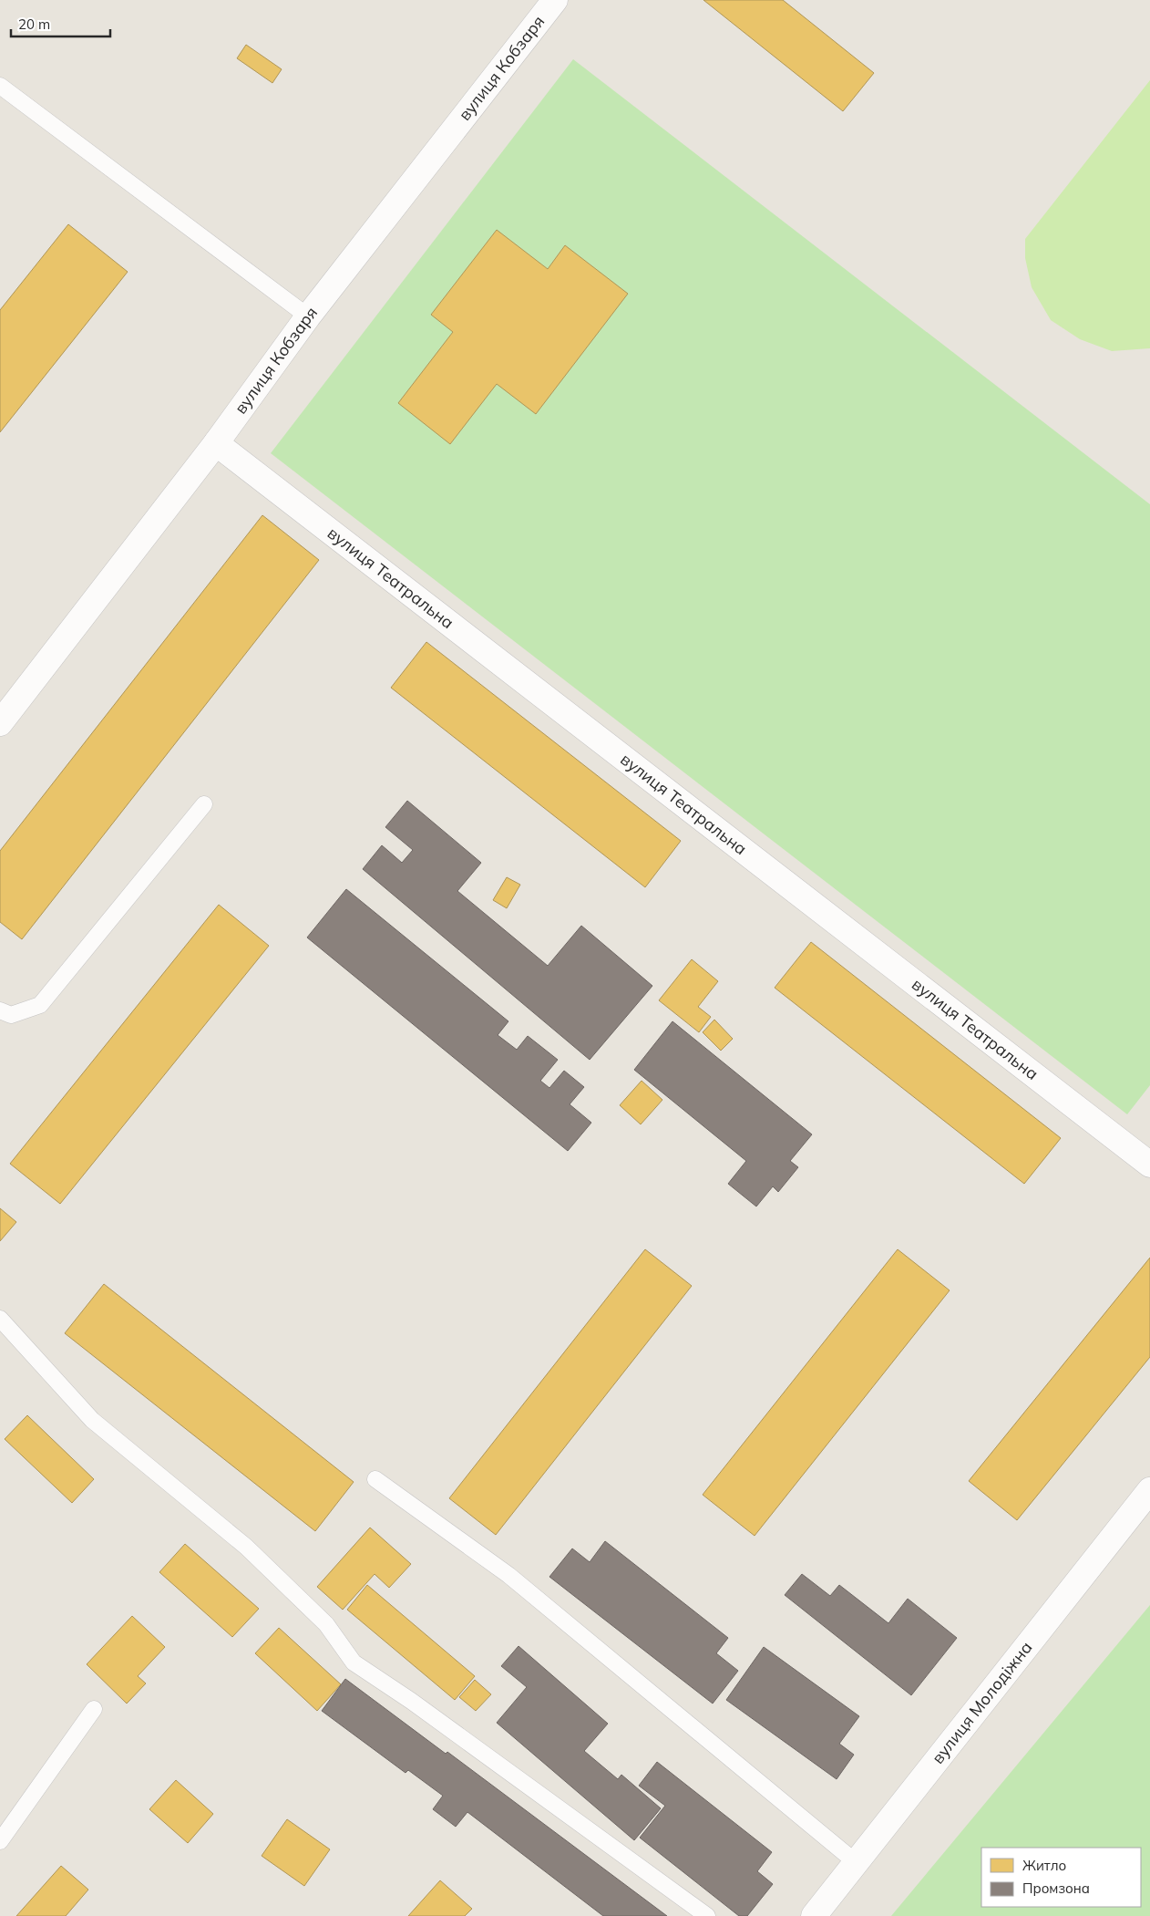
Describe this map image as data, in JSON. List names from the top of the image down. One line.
{"streets":{"street":["вулиця Кобзаря","вулиця Театральна","вулиця Молодіжна"]},"crossings":[["вулиця Кобзаря","вулиця Театральна"]],"legend":["Житло","Промзона"],"scale_bar":"20 m"}
